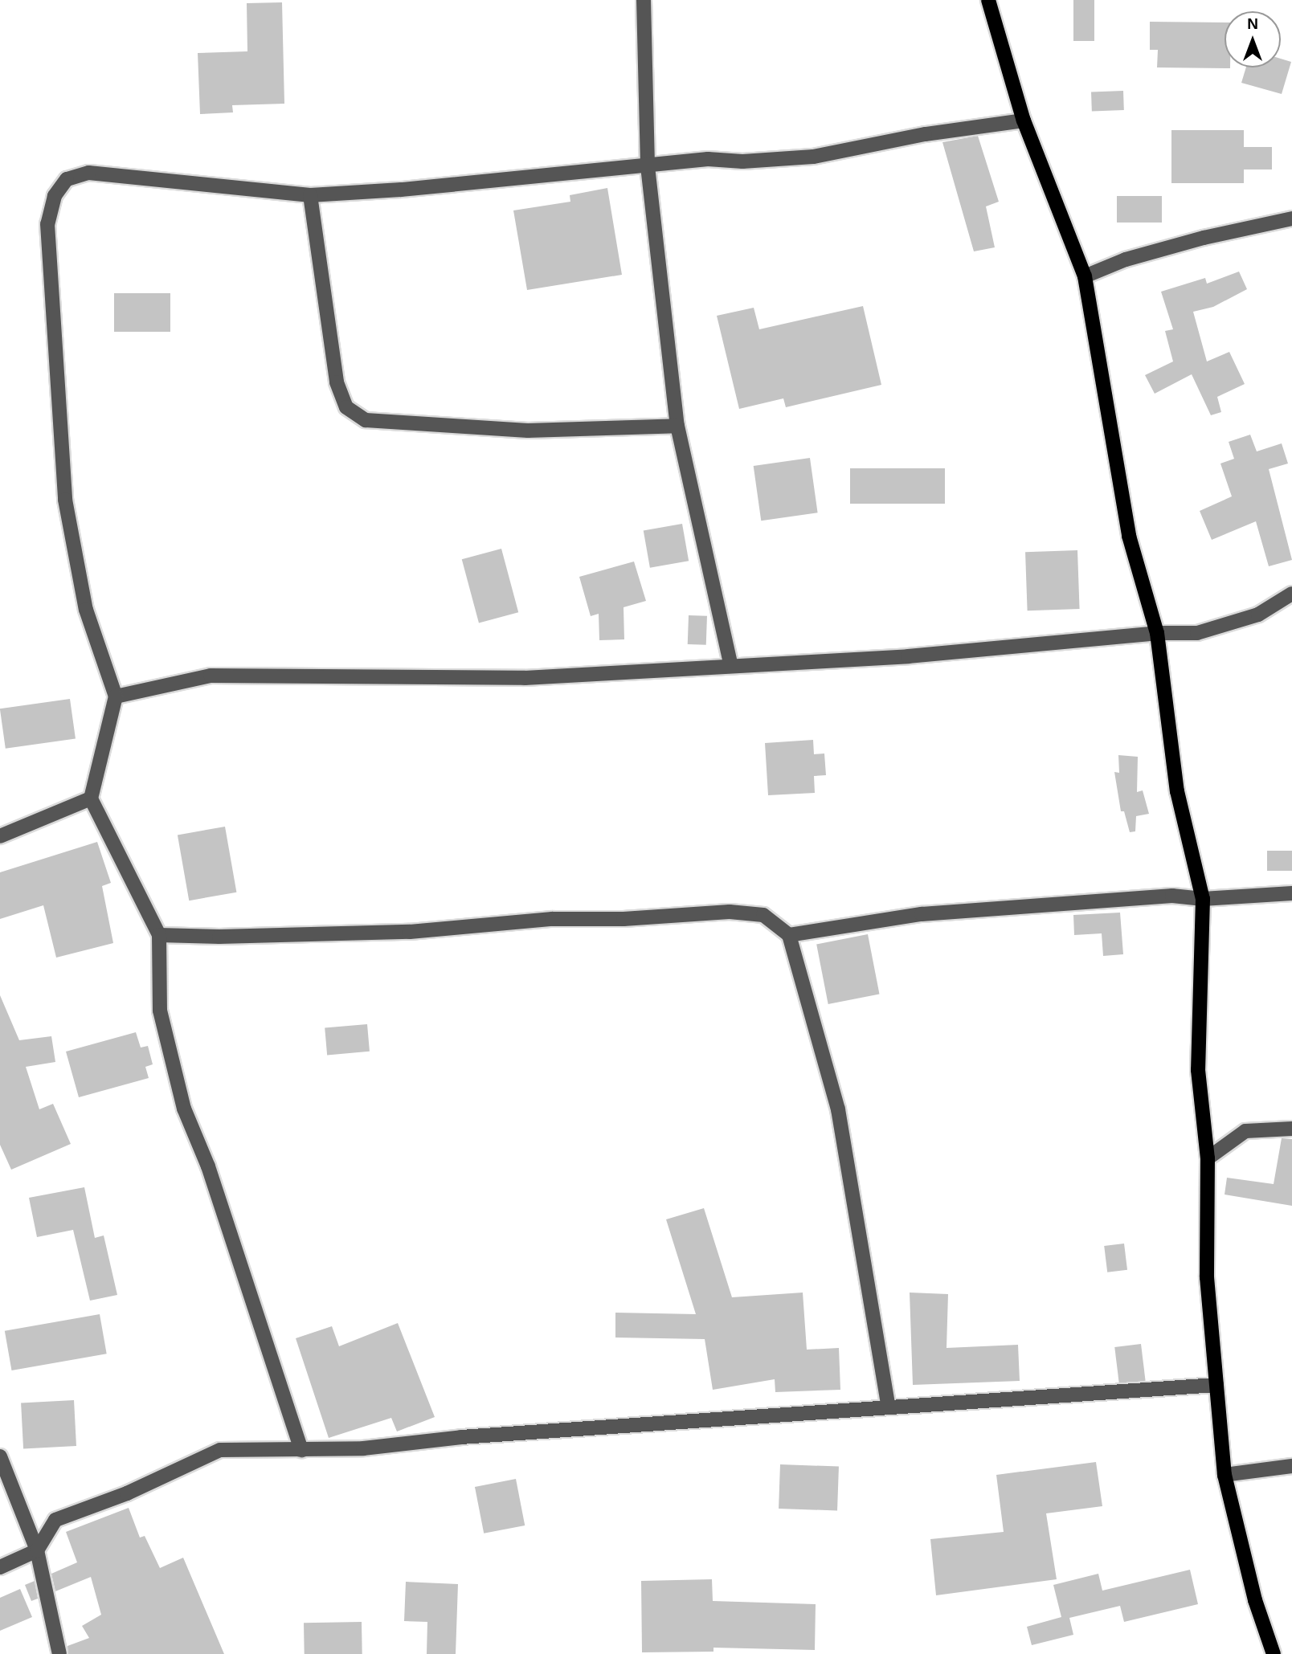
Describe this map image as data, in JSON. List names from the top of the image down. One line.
{"north":"top"}
